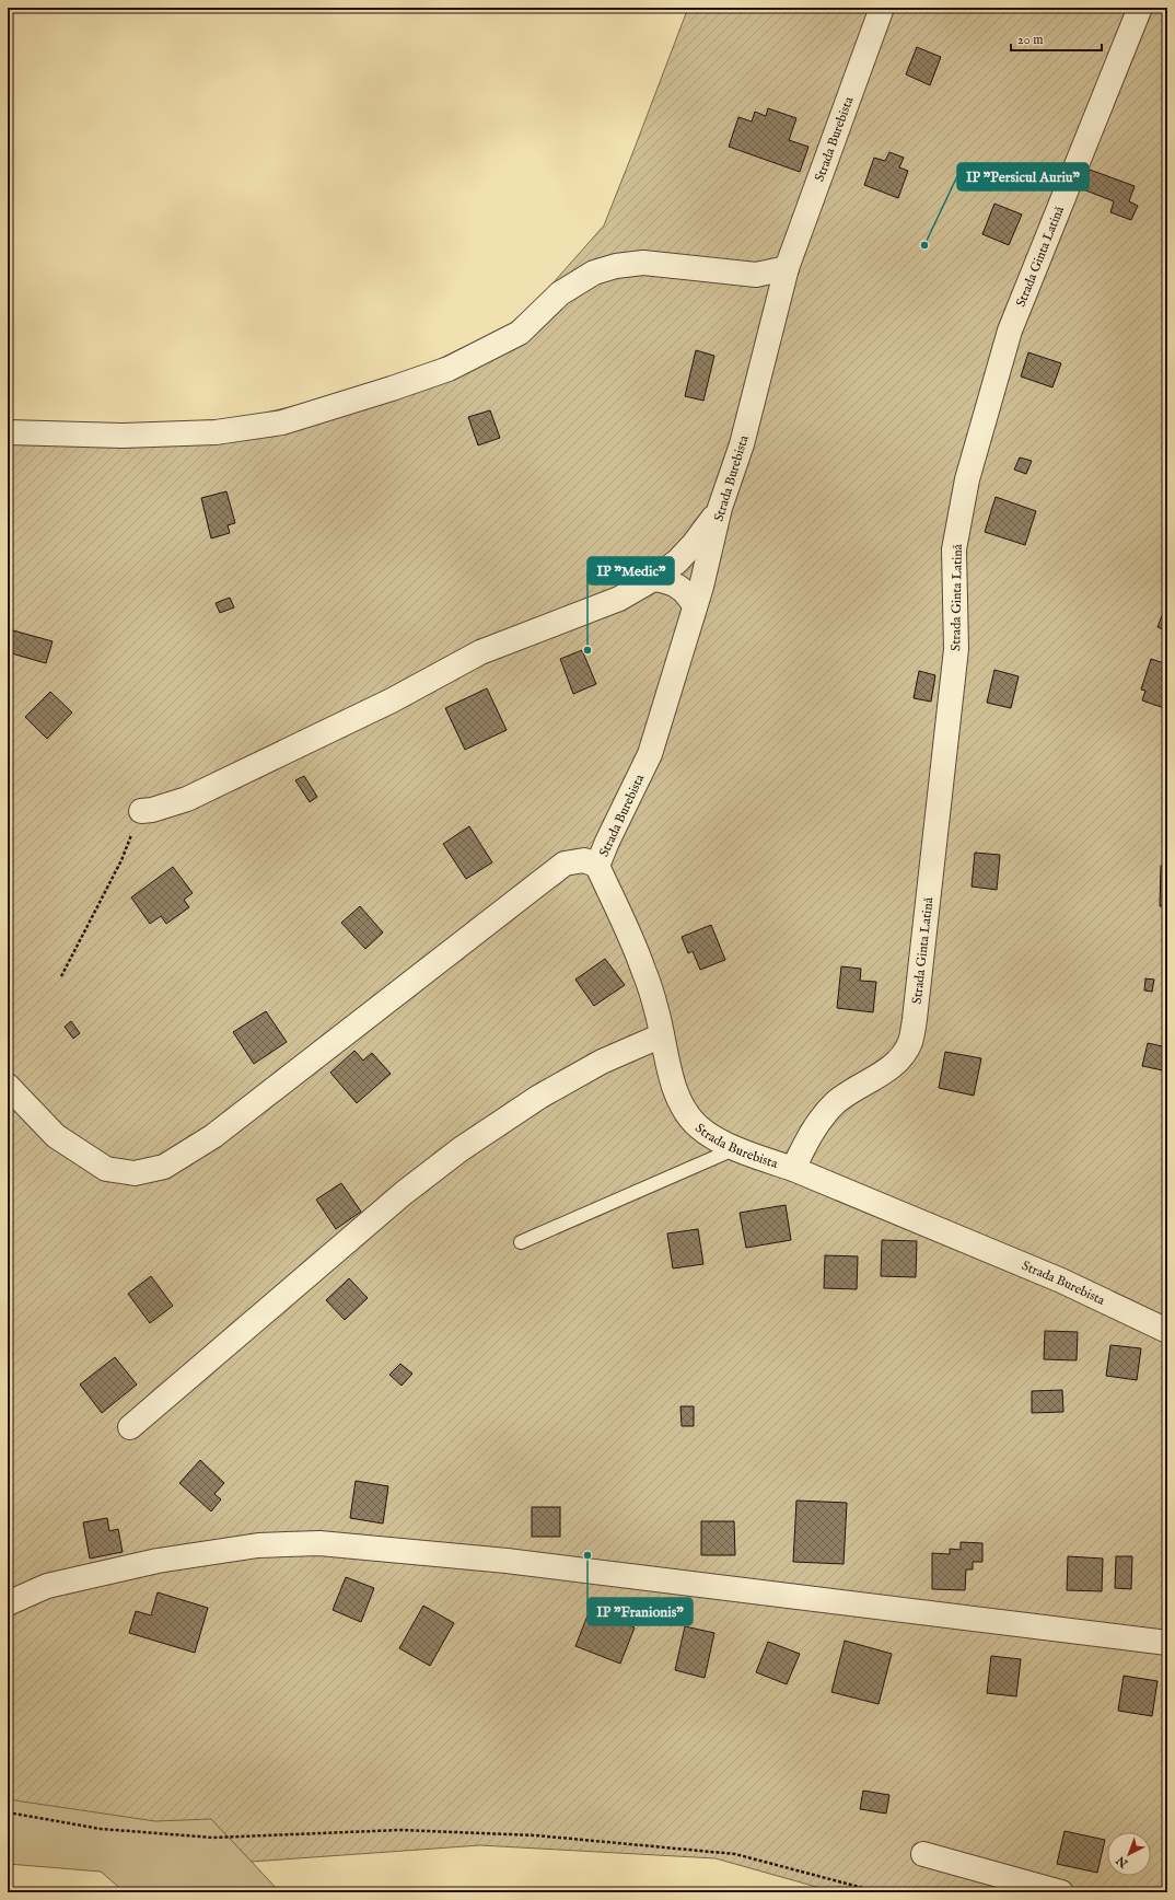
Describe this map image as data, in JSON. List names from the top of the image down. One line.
{"streets":{"street":["Strada Burebista","Strada Ginta Latină"]},"crossings":[["Strada Burebista","Strada Ginta Latină"]],"places":["IP \"Persicul Auriu\"","IP \"Medic\"","IP \"Franionis\""],"scale_bar":"20 m","north":"bottom left"}
